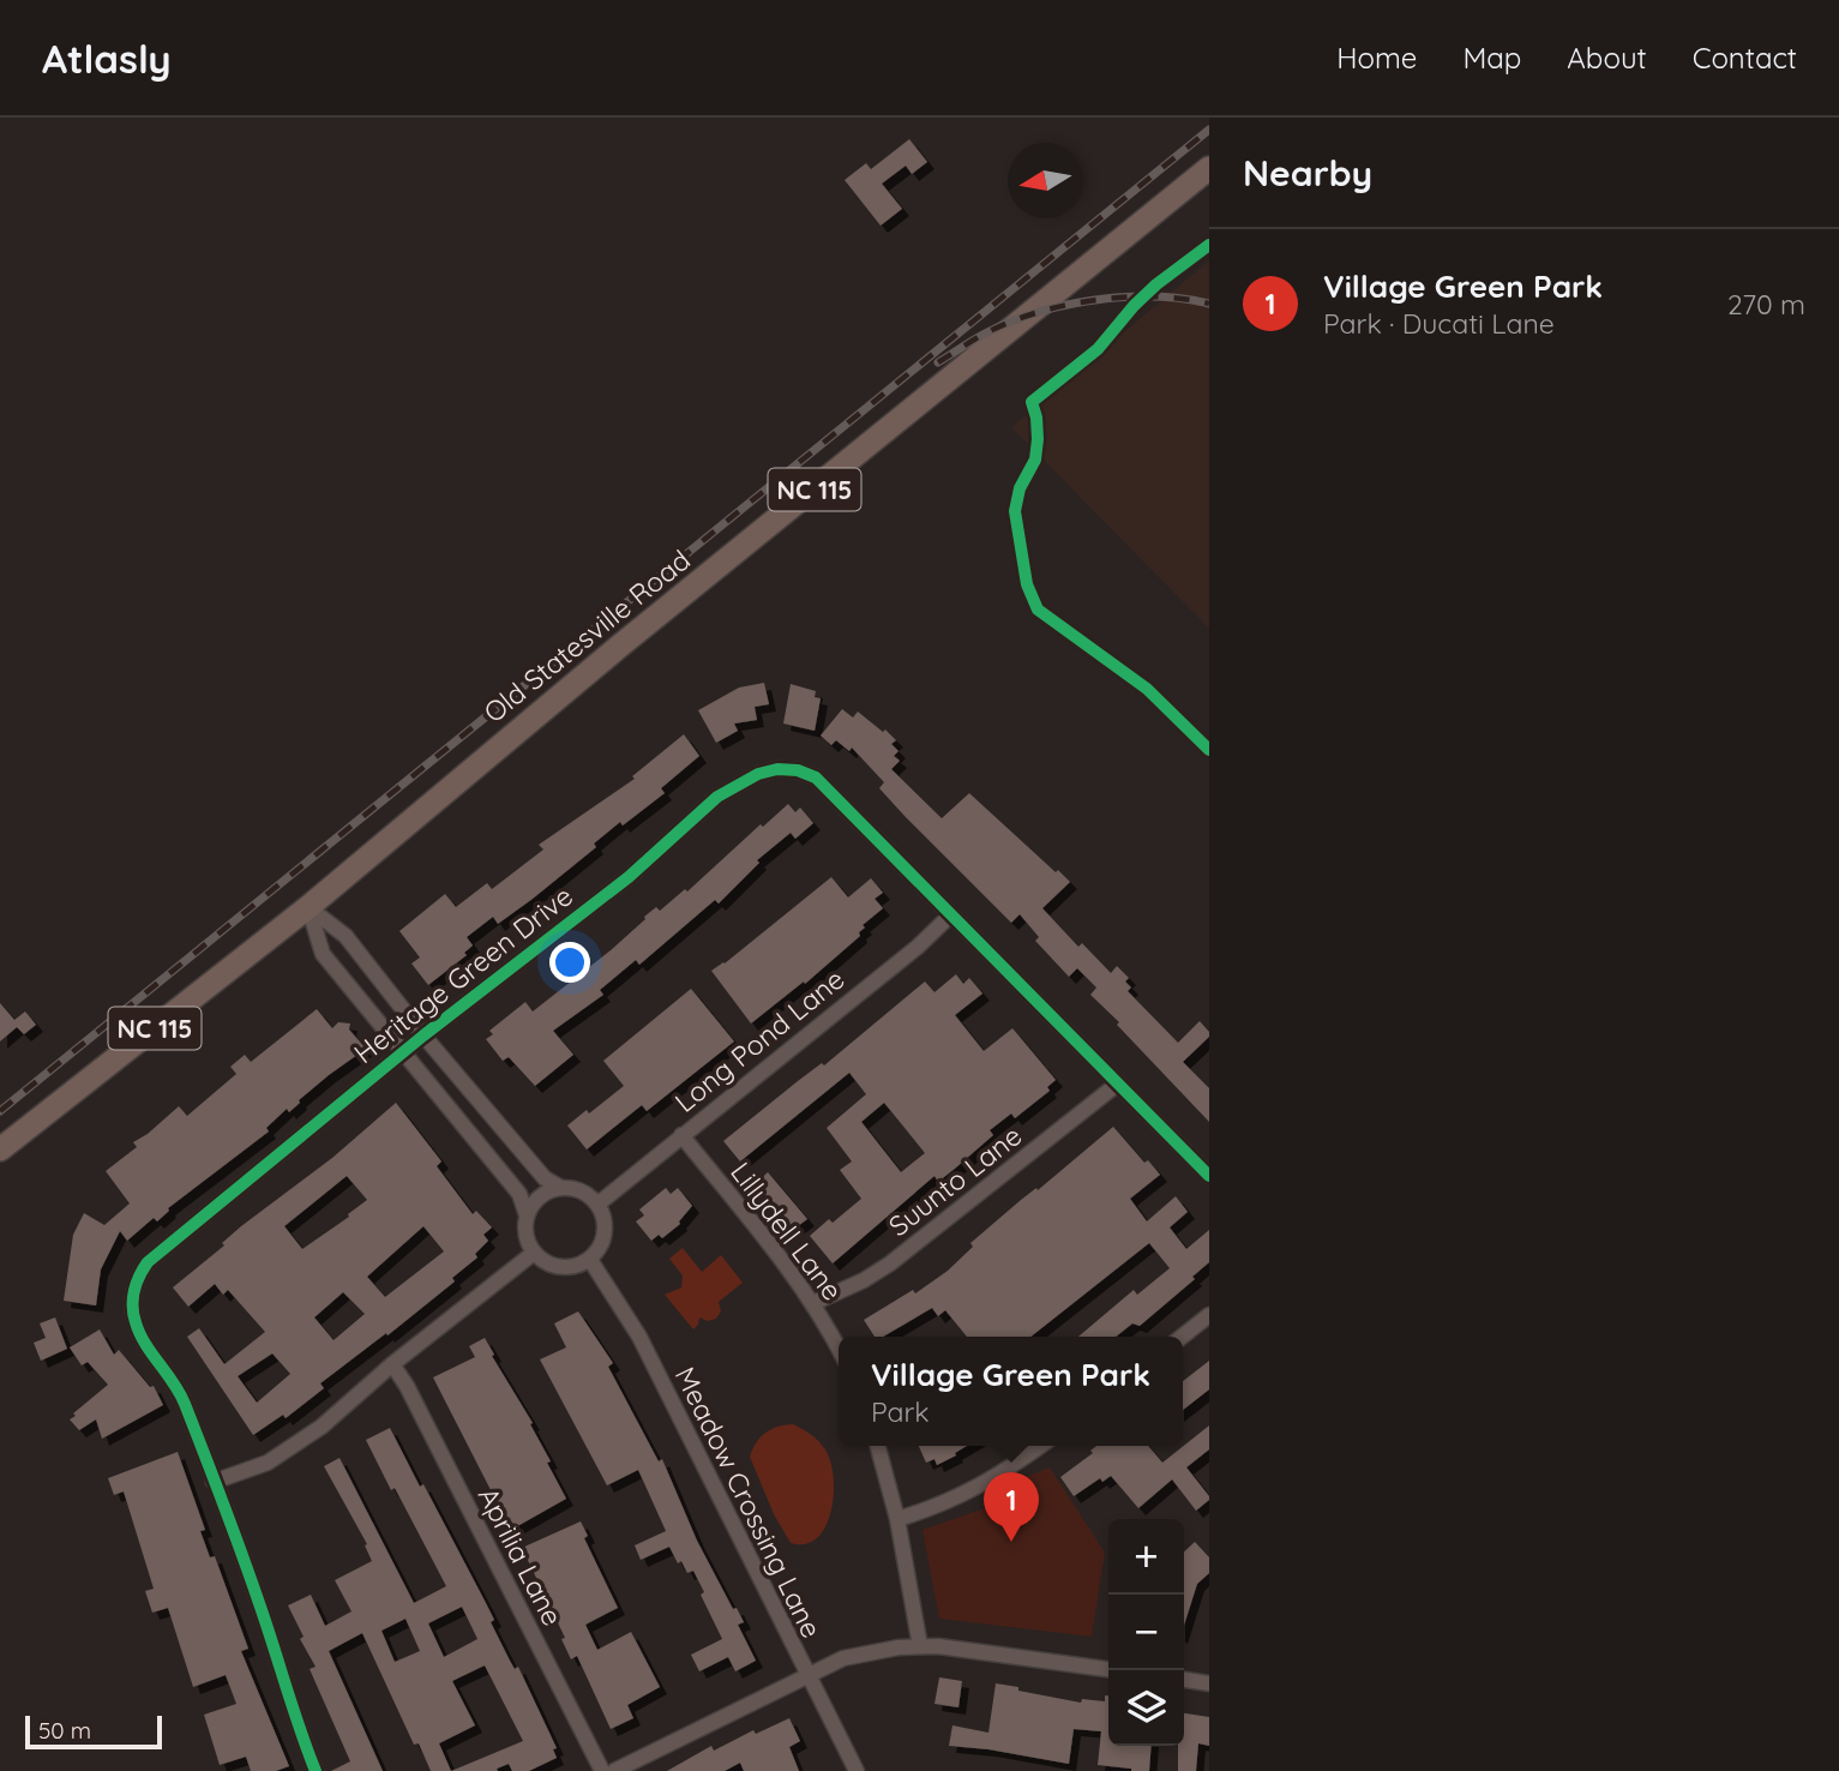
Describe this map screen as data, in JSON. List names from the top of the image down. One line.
{"streets":{"main road":["NC 115","Old Statesville Road"],"street":["Heritage Green Drive","Long Pond Lane","Suunto Lane","Lillydell Lane","Meadow Crossing Lane","Aprilia Lane"]},"crossings":[["Heritage Green Drive","Long Pond Lane"],["Heritage Green Drive","Suunto Lane"],["Long Pond Lane","Lillydell Lane"],["Long Pond Lane","Meadow Crossing Lane"],["Suunto Lane","Lillydell Lane"]],"scale_bar":"50 m","north":"left","page":{"header":"Atlasly","nav":["Home","Map","About","Contact"],"heading":"Nearby","list":[{"mark":"1","name":"Village Green Park","note":"Park · Ducati Lane","value":"270 m"}],"popup":["Village Green Park","Park"],"pins":"1","map_buttons":["+","−"],"scale":"50 m"}}
